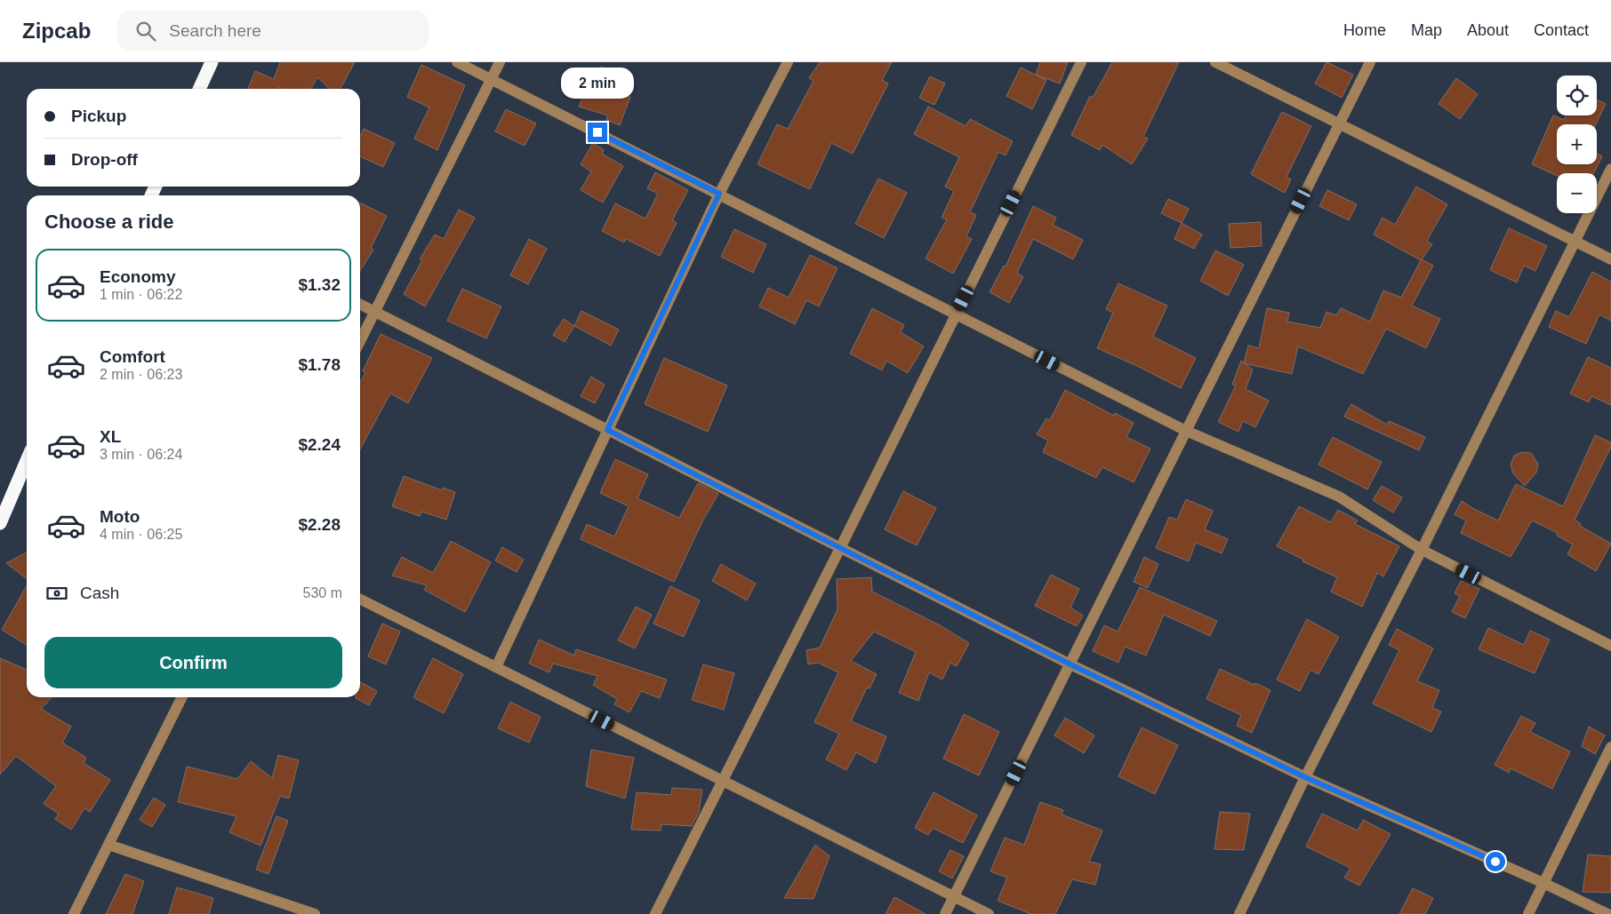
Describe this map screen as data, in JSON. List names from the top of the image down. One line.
{"page":{"header":"Zipcab","search":"Search here","nav":["Home","Map","About","Contact"],"bubble":"2 min","map_buttons":["+","−"],"banner":["Pickup","Drop-off"],"heading":"Choose a ride","list":[{"name":"Economy","note":"1 min · 06:22","value":"$1.32"},{"name":"Comfort","note":"2 min · 06:23","value":"$1.78"},{"name":"XL","note":"3 min · 06:24","value":"$2.24"},{"name":"Moto","note":"4 min · 06:25","value":"$2.28"}],"pay":["Cash","530 m"],"buttons":"Confirm"}}
